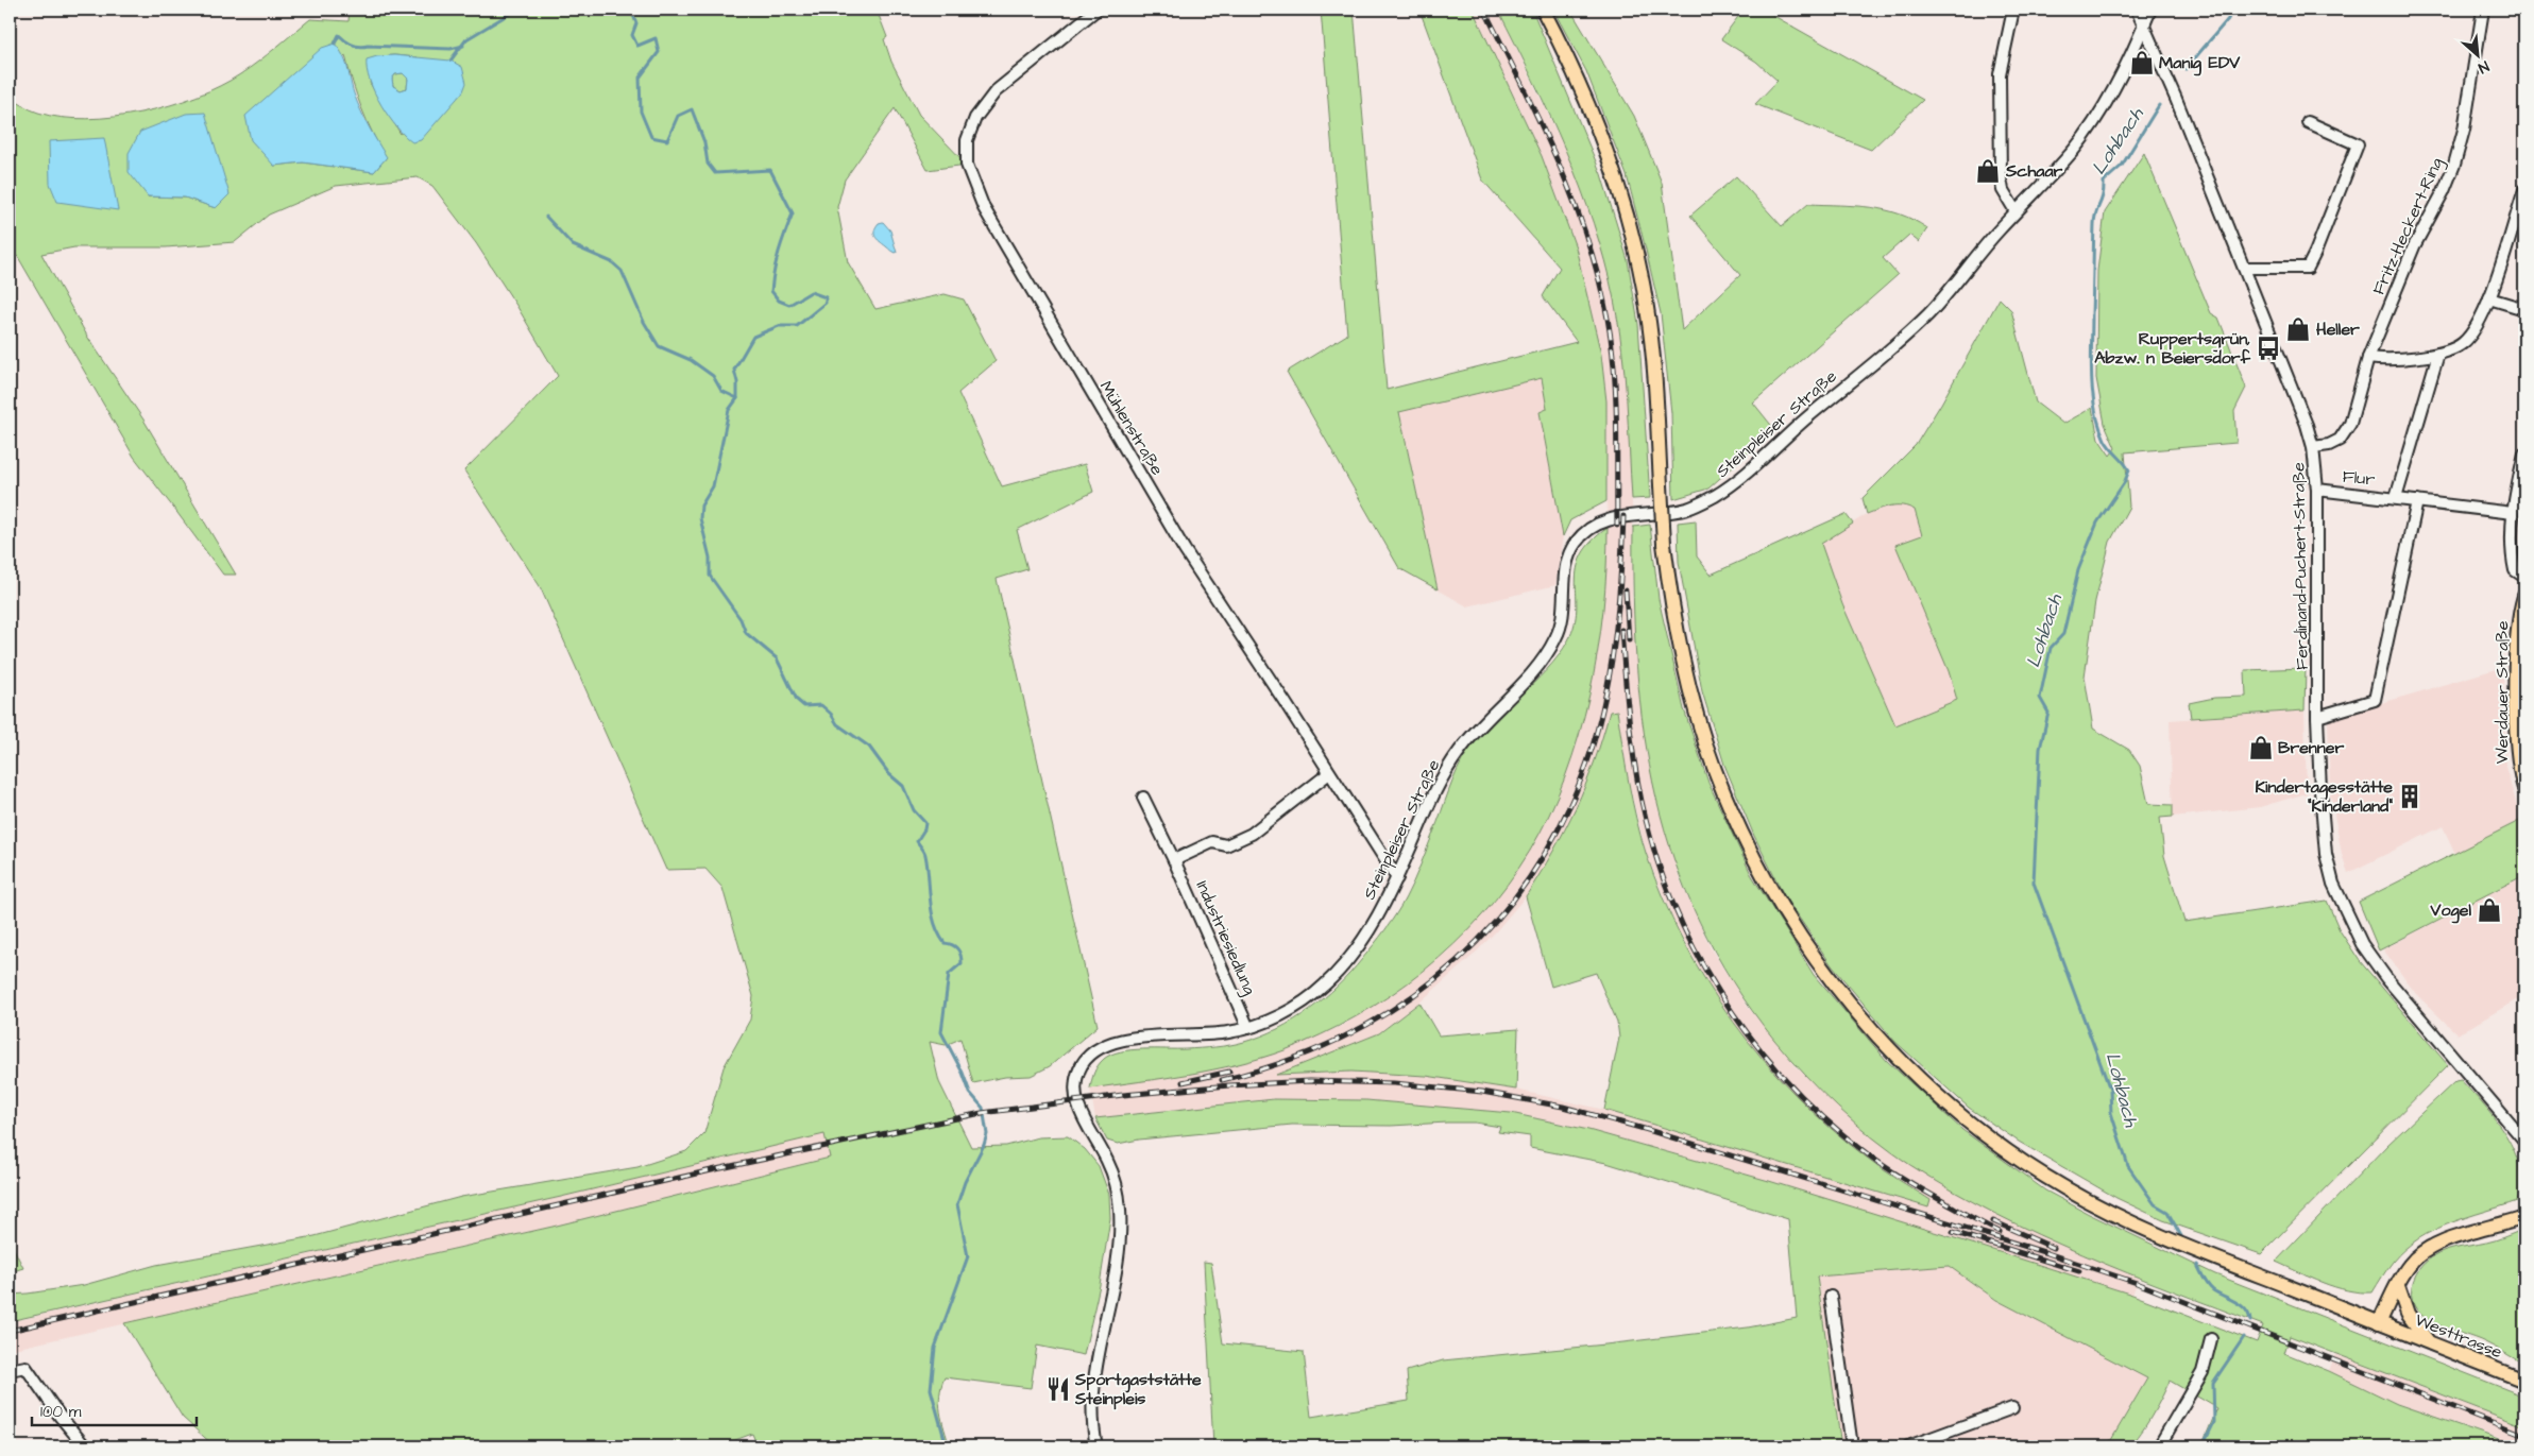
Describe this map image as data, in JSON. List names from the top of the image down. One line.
{"streets":{"main road":["Werdauer Straße","Westtrasse"],"street":["Fritz-Heckert-Ring","Steinpleiser Straße","Mühlenstraße","Flur","Ferdinand-Puchert-Straße","Industriesiedlung"]},"crossings":[["Fritz-Heckert-Ring","Ferdinand-Puchert-Straße"],["Steinpleiser Straße","Mühlenstraße"],["Steinpleiser Straße","Ferdinand-Puchert-Straße"],["Steinpleiser Straße","Industriesiedlung"],["Flur","Ferdinand-Puchert-Straße"]],"water":["Lohbach"],"places":{"shop":["Manig EDV","Schaar","Heller","Brenner","Vogel"],"bus stop":["Ruppertsgrün, Abzw. n Beiersdorf"],"building":["Kindertagesstätte \"Kinderland\""],"restaurant":["Sportgaststätte Steinpleis"]},"scale_bar":"100 m","north":"bottom right"}
